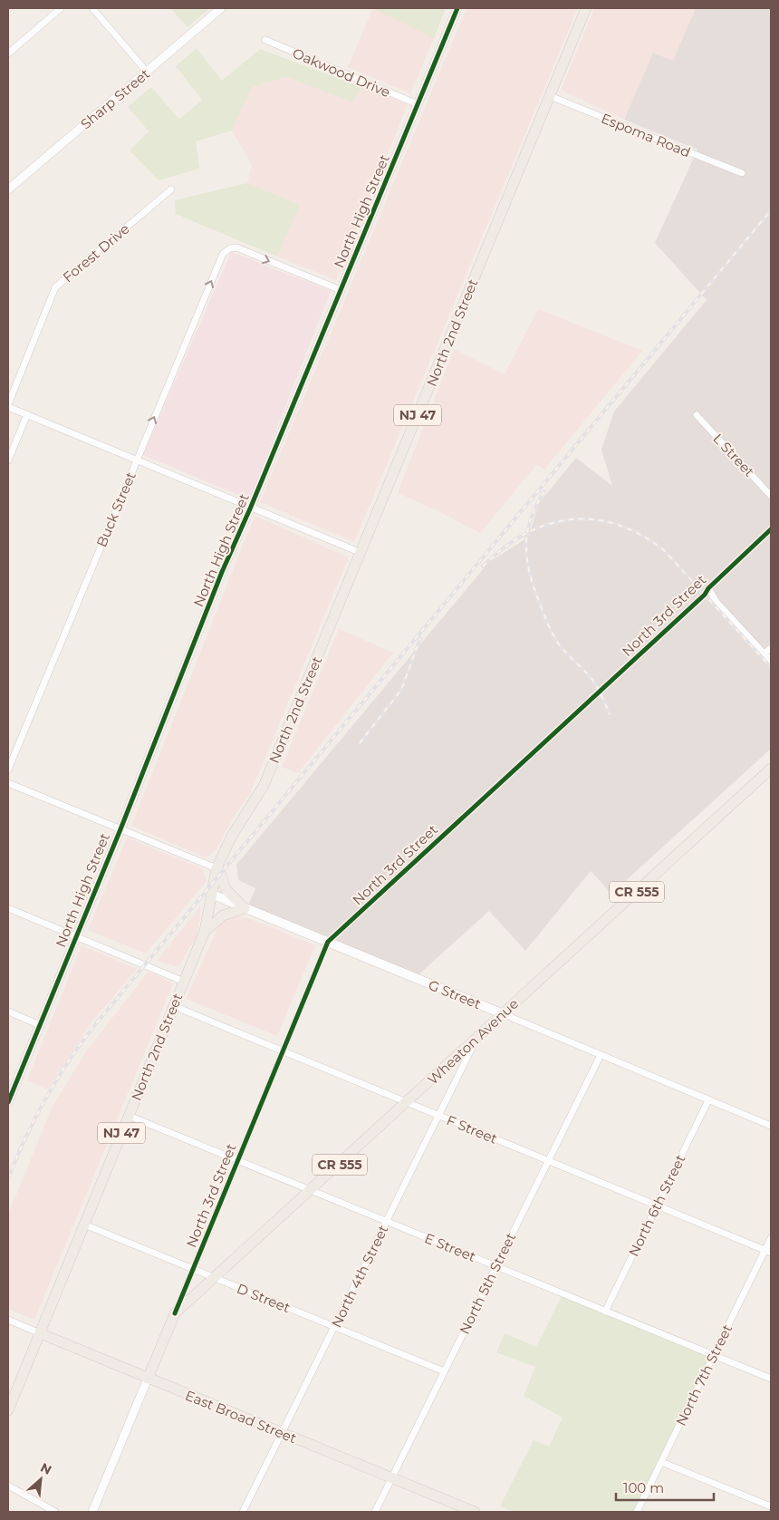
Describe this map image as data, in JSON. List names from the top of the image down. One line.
{"streets":{"main road":["North 2nd Street","NJ 47","North 3rd Street","CR 555","G Street","Wheaton Avenue","East Broad Street"],"street":["Oakwood Drive","Sharp Street","Espoma Road","North High Street","Forest Drive","L Street","Buck Street","F Street","North 6th Street","E Street","North 4th Street","North 5th Street","D Street","North 7th Street"]},"crossings":[["Oakwood Drive","North High Street"],["Espoma Road","North 2nd Street"],["North High Street","Buck Street"],["North 2nd Street","G Street"],["North 2nd Street","F Street"],["North 2nd Street","E Street"],["North 2nd Street","D Street"],["North 2nd Street","East Broad Street"],["North 3rd Street","G Street"],["North 3rd Street","Wheaton Avenue"],["North 3rd Street","F Street"],["North 3rd Street","E Street"],["North 3rd Street","D Street"],["North 3rd Street","East Broad Street"],["G Street","Wheaton Avenue"],["G Street","North 6th Street"],["G Street","North 5th Street"],["Wheaton Avenue","F Street"],["Wheaton Avenue","E Street"],["Wheaton Avenue","North 4th Street"],["Wheaton Avenue","D Street"],["F Street","North 6th Street"],["F Street","North 4th Street"],["F Street","North 5th Street"],["F Street","North 7th Street"],["North 6th Street","E Street"],["E Street","North 4th Street"],["E Street","North 5th Street"],["E Street","North 7th Street"],["North 4th Street","D Street"],["North 4th Street","East Broad Street"],["North 5th Street","D Street"],["North 5th Street","East Broad Street"]],"scale_bar":"100 m","north":"top right"}
